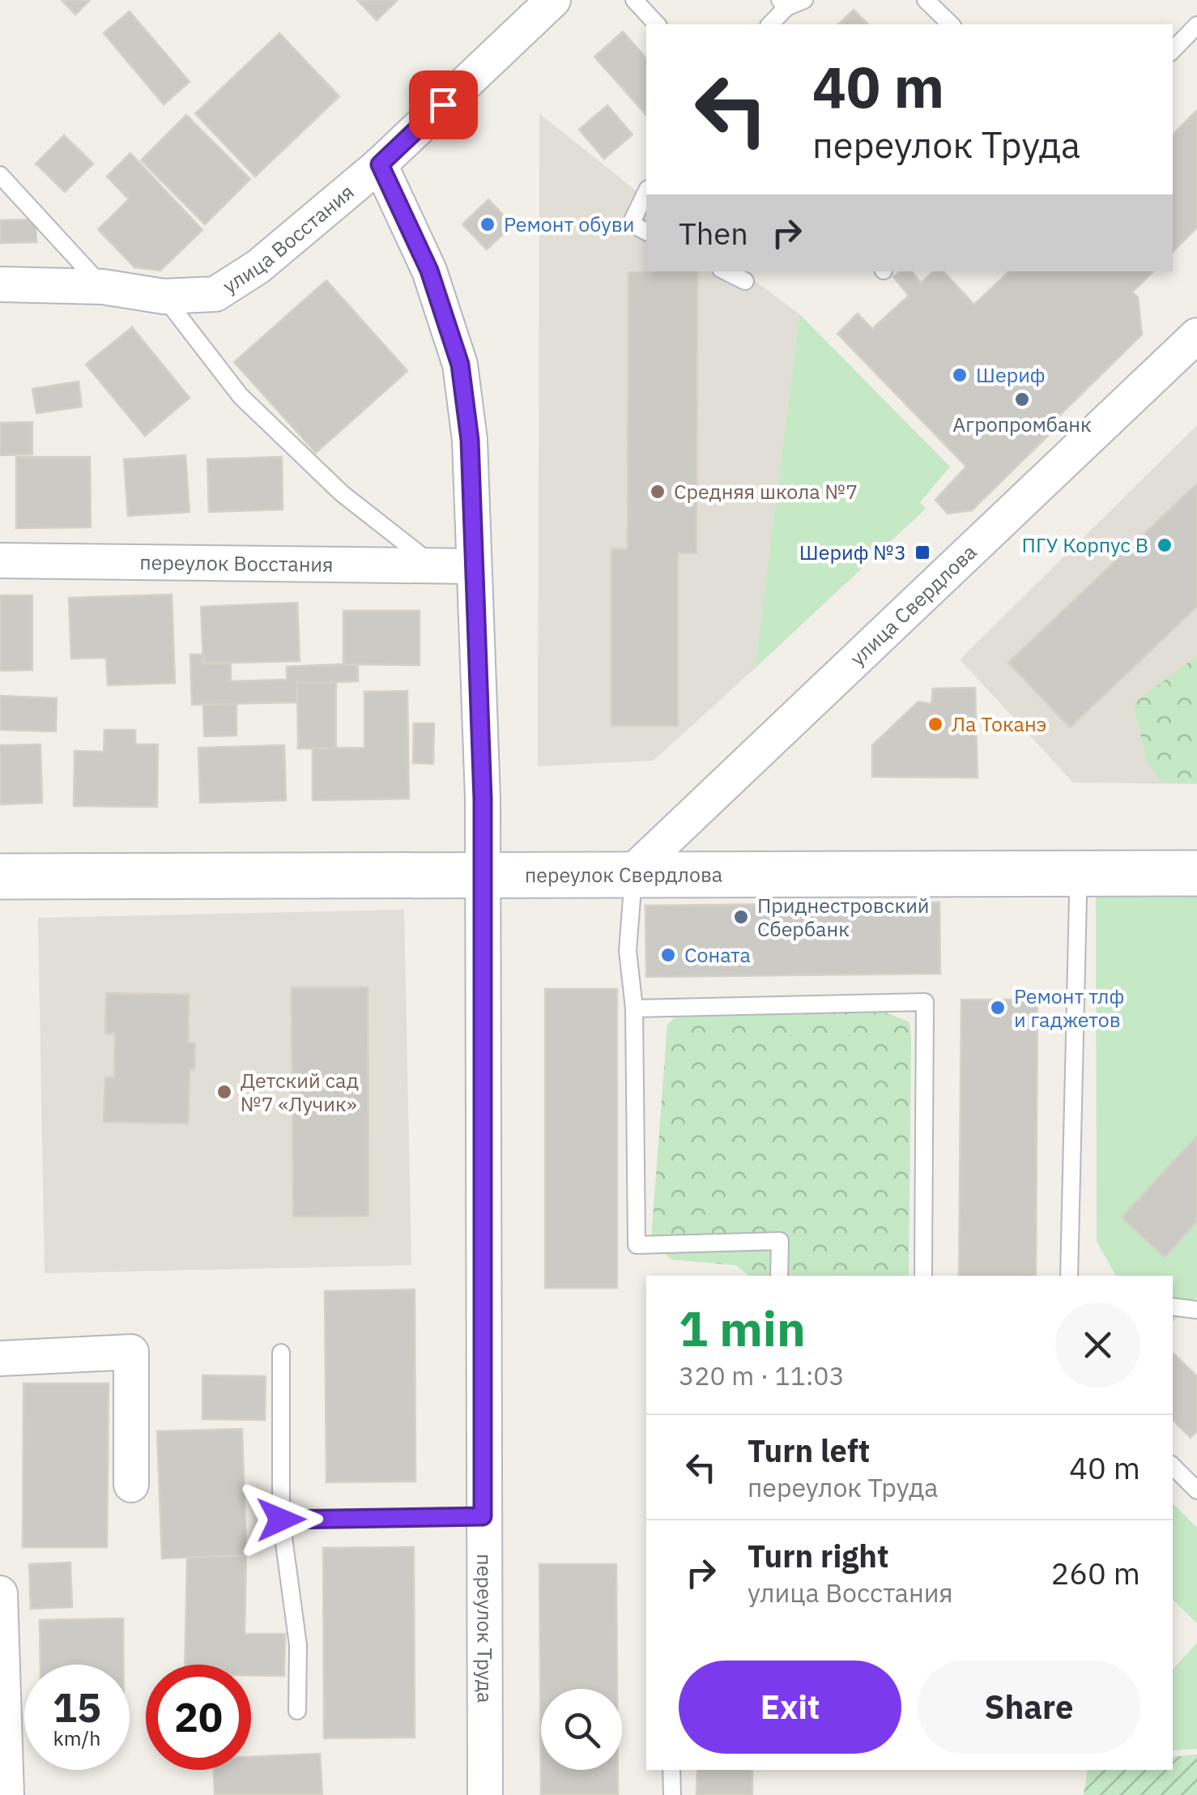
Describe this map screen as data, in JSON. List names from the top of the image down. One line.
{"streets":{"main road":["переулок Свердлова"],"street":["улица Восстания","переулок Восстания","улица Свердлова","переулок Труда"]},"crossings":[["улица Восстания","переулок Труда"],["переулок Восстания","переулок Труда"],["улица Свердлова","переулок Свердлова"],["переулок Свердлова","переулок Труда"]],"places":{"other":["Ремонт обуви","Шериф","Агропромбанк","Средняя школа №7","ПГУ Корпус В","Ла Токанэ","Приднестровский Сбербанк","Соната","Ремонт тлф и гаджетов","Детский сад №7 «Лучик»"],"transit":["Шериф №3"]},"page":{"turn":["40 m","переулок Труда"],"then":"Then","heading":["1 min","320 m · 11:03"],"list":[{"name":"Turn left","note":"переулок Труда","value":"40 m"},{"name":"Turn right","note":"улица Восстания","value":"260 m"}],"buttons":["Exit","Share"],"speed":"15 km/h","limit":"20"}}
